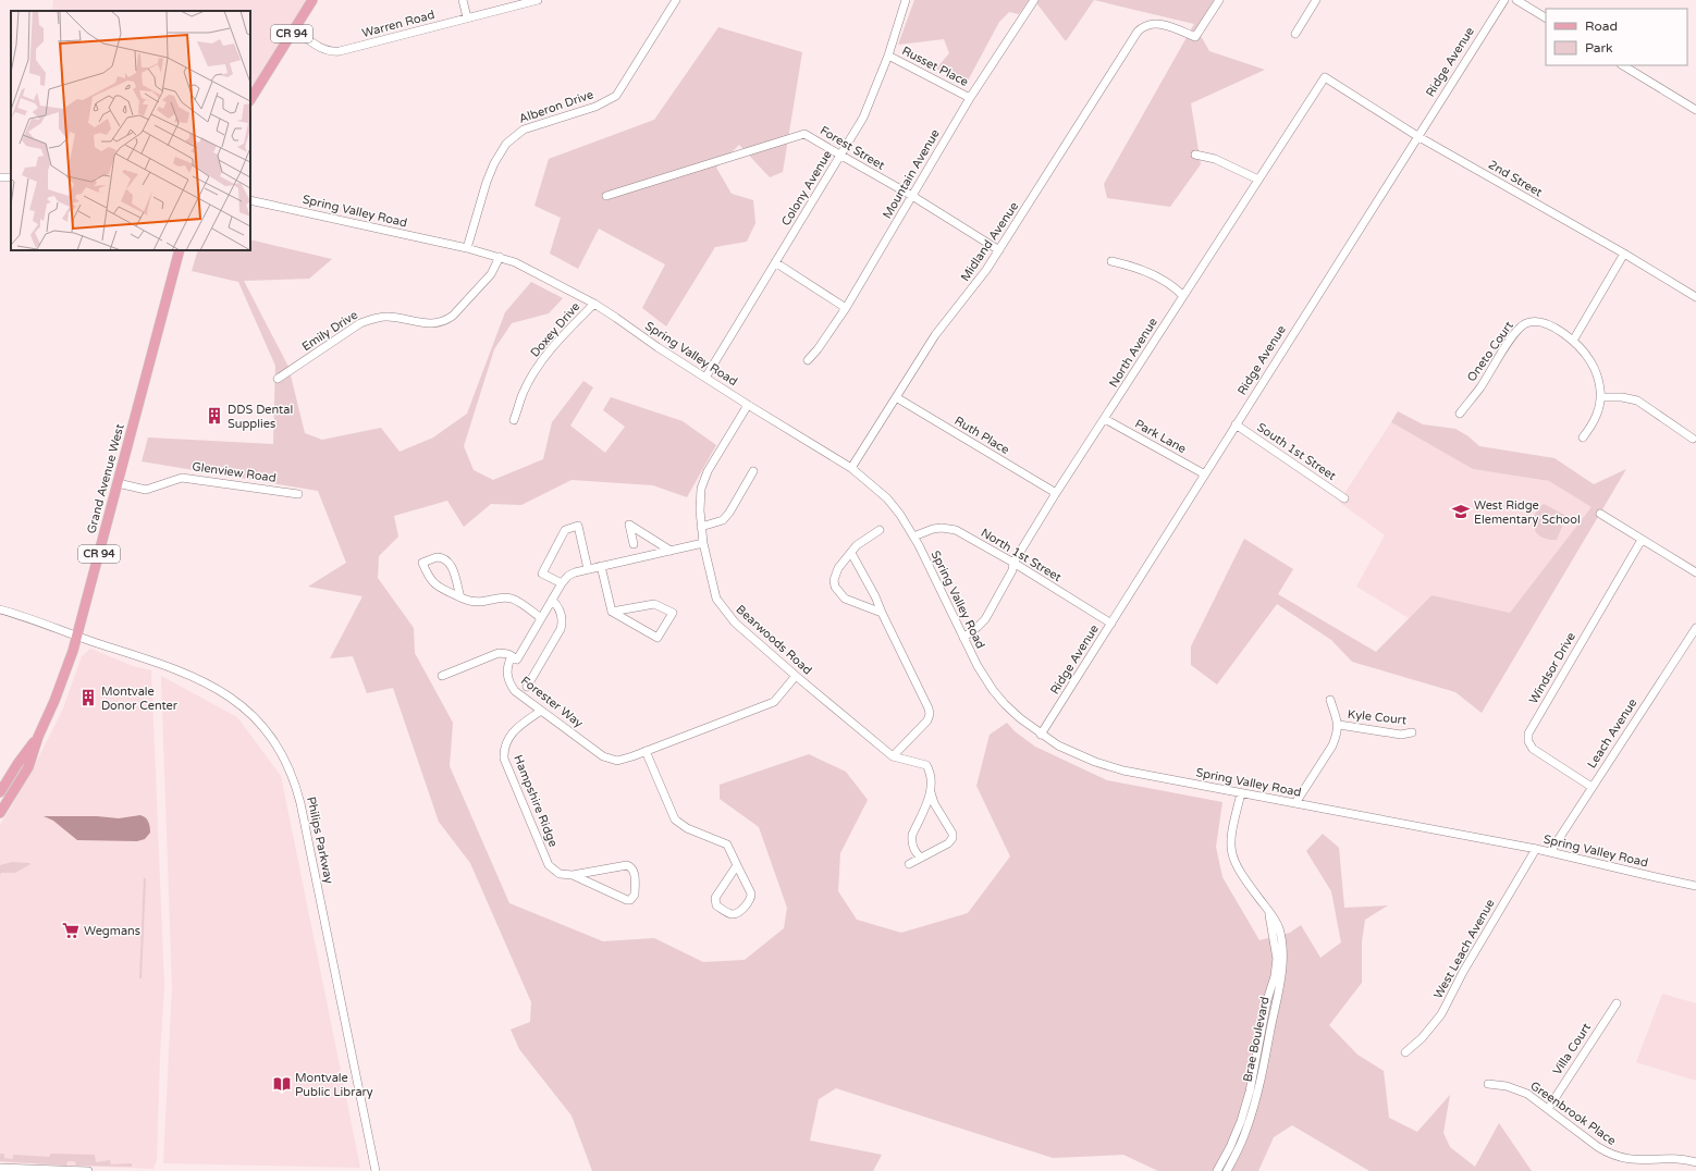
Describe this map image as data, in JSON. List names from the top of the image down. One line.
{"streets":{"main road":["CR 94","Grand Avenue West"],"street":["Warren Road","Ridge Avenue","Russet Place","Alberon Drive","Forest Street","Mountain Avenue","2nd Street","Colony Avenue","Spring Valley Road","Midland Avenue","Doxey Drive","Emily Drive","Oneto Court","North Avenue","Ruth Place","Park Lane","South 1st Street","Glenview Road","North 1st Street","Bearwoods Road","Windsor Drive","Forester Way","Kyle Court","Leach Avenue","Hampshire Ridge","Philips Parkway","West Leach Avenue","Brae Boulevard","Villa Court","Greenbrook Place"]},"crossings":[["Warren Road","CR 94"],["Ridge Avenue","2nd Street"],["Ridge Avenue","Spring Valley Road"],["Ridge Avenue","Park Lane"],["Ridge Avenue","South 1st Street"],["Ridge Avenue","North 1st Street"],["Russet Place","Mountain Avenue"],["Russet Place","Colony Avenue"],["Alberon Drive","Spring Valley Road"],["Forest Street","Mountain Avenue"],["Forest Street","Colony Avenue"],["Forest Street","Midland Avenue"],["2nd Street","North Avenue"],["Colony Avenue","Spring Valley Road"],["Spring Valley Road","Midland Avenue"],["Spring Valley Road","Doxey Drive"],["Spring Valley Road","Emily Drive"],["Spring Valley Road","North Avenue"],["Spring Valley Road","North 1st Street"],["Spring Valley Road","Bearwoods Road"],["Spring Valley Road","Leach Avenue"],["Spring Valley Road","West Leach Avenue"],["Spring Valley Road","Brae Boulevard"],["Midland Avenue","Ruth Place"],["North Avenue","Ruth Place"],["North Avenue","Park Lane"],["North Avenue","North 1st Street"],["Glenview Road","Grand Avenue West"],["Grand Avenue West","Philips Parkway"],["Bearwoods Road","Forester Way"],["Windsor Drive","Leach Avenue"],["Forester Way","Hampshire Ridge"],["Villa Court","Greenbrook Place"]],"places":{"building":["DDS Dental Supplies","Montvale Donor Center"],"school or university":["West Ridge Elementary School"],"supermarket":["Wegmans"],"library":["Montvale Public Library"]},"legend":["Road","Park"]}
